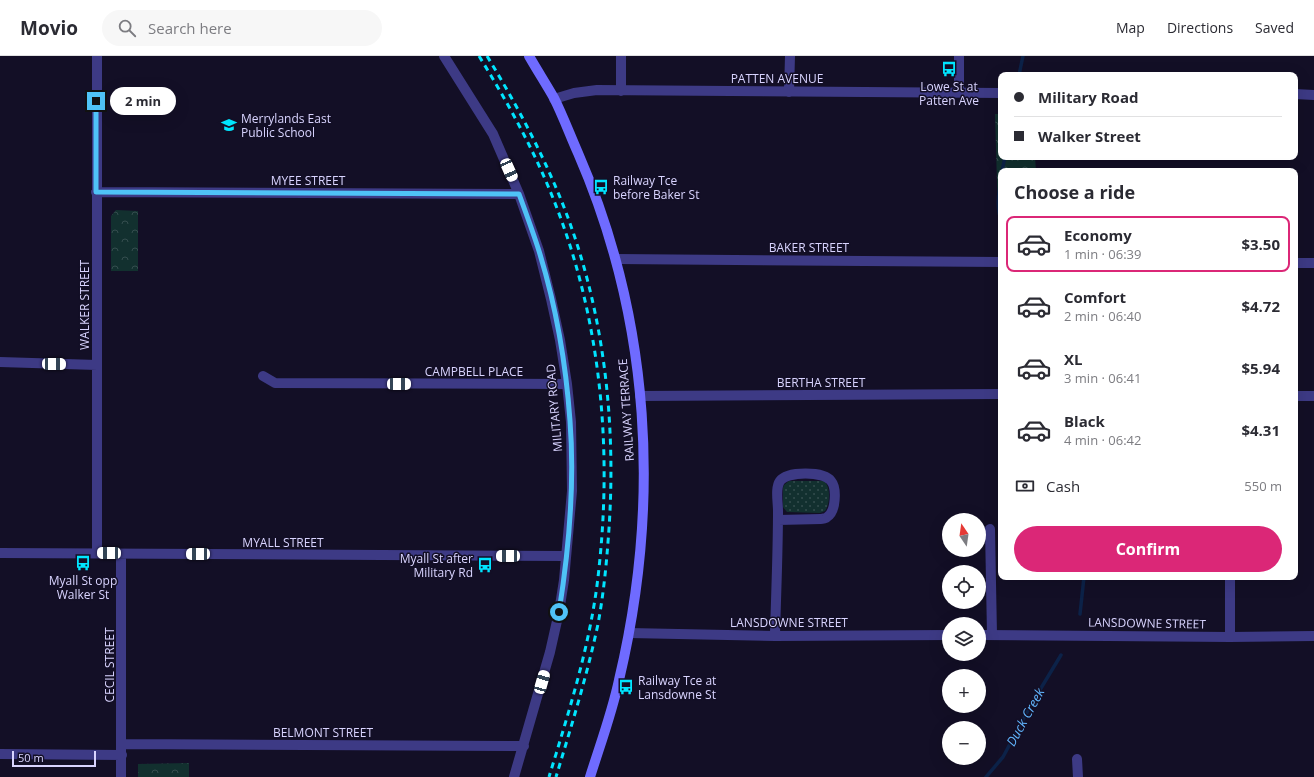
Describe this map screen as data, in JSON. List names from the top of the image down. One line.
{"streets":{"main road":["RAILWAY TERRACE"],"street":["PATTEN AVENUE","MYEE STREET","BAKER STREET","WALKER STREET","CAMPBELL PLACE","BERTHA STREET","MILITARY ROAD","MYALL STREET","LANSDOWNE STREET","CECIL STREET","BELMONT STREET"]},"crossings":[["PATTEN AVENUE","RAILWAY TERRACE"],["MYEE STREET","WALKER STREET"],["MYEE STREET","MILITARY ROAD"],["BAKER STREET","RAILWAY TERRACE"],["WALKER STREET","MYALL STREET"],["CAMPBELL PLACE","MILITARY ROAD"],["BERTHA STREET","RAILWAY TERRACE"],["MILITARY ROAD","MYALL STREET"],["MILITARY ROAD","BELMONT STREET"],["RAILWAY TERRACE","LANSDOWNE STREET"],["MYALL STREET","CECIL STREET"],["CECIL STREET","BELMONT STREET"]],"water":["Duck Creek"],"places":{"bus stop":["Lowe St at Patten Ave","Railway Tce before Baker St","Myall St opp Walker St","Myall St after Military Rd","Railway Tce at Lansdowne St"],"school or university":["Merrylands East Public School"]},"scale_bar":"50 m","north":"top","page":{"header":"Movio","search":"Search here","nav":["Map","Directions","Saved"],"banner":["Military Road","Walker Street"],"bubble":"2 min","heading":"Choose a ride","list":[{"name":"Economy","note":"1 min · 06:39","value":"$3.50"},{"name":"Comfort","note":"2 min · 06:40","value":"$4.72"},{"name":"XL","note":"3 min · 06:41","value":"$5.94"},{"name":"Black","note":"4 min · 06:42","value":"$4.31"}],"pay":["Cash","550 m"],"map_buttons":["+","−"],"buttons":"Confirm","scale":"50 m"}}
